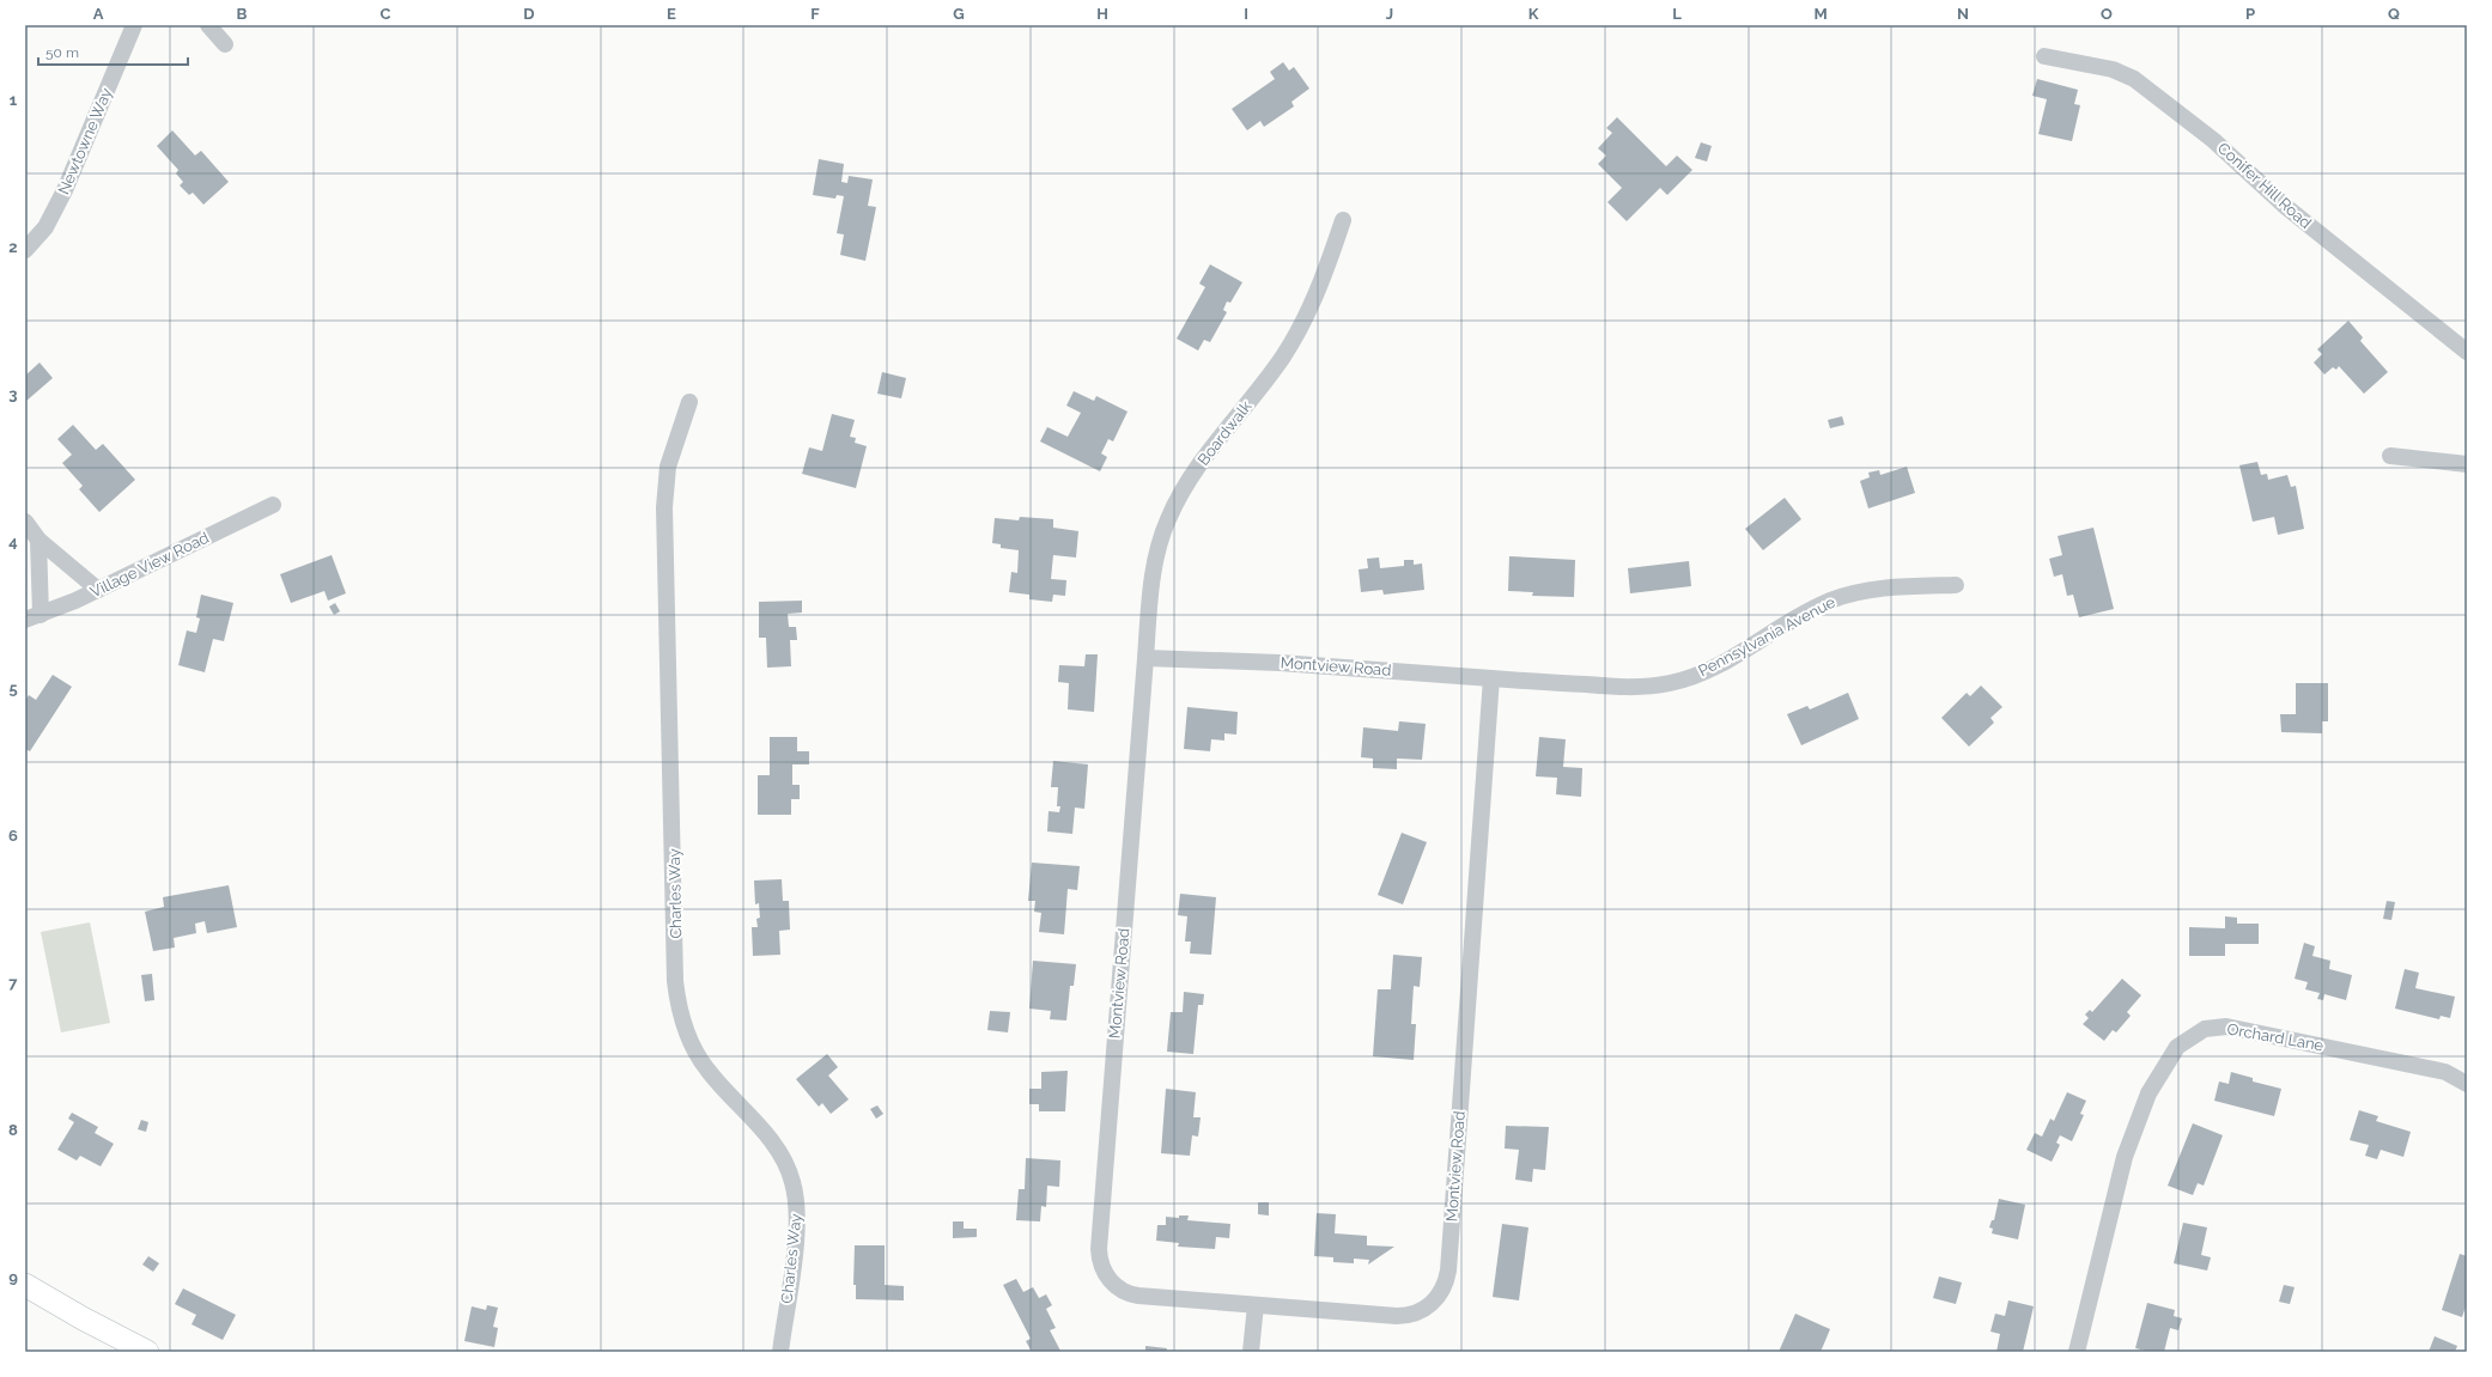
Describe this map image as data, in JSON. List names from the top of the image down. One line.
{"streets":{"street":["Newtowne Way","Conifer Hill Road","Boardwalk","Village View Road","Pennsylvania Avenue","Montview Road","Charles Way","Orchard Lane"]},"crossings":[["Boardwalk","Montview Road"],["Pennsylvania Avenue","Montview Road"]],"scale_bar":"50 m","grid":{"columns":["A","B","C","D","E","F","G","H","I","J","K","L","M","N","O","P","Q"],"rows":["1","2","3","4","5","6","7","8","9"]}}
